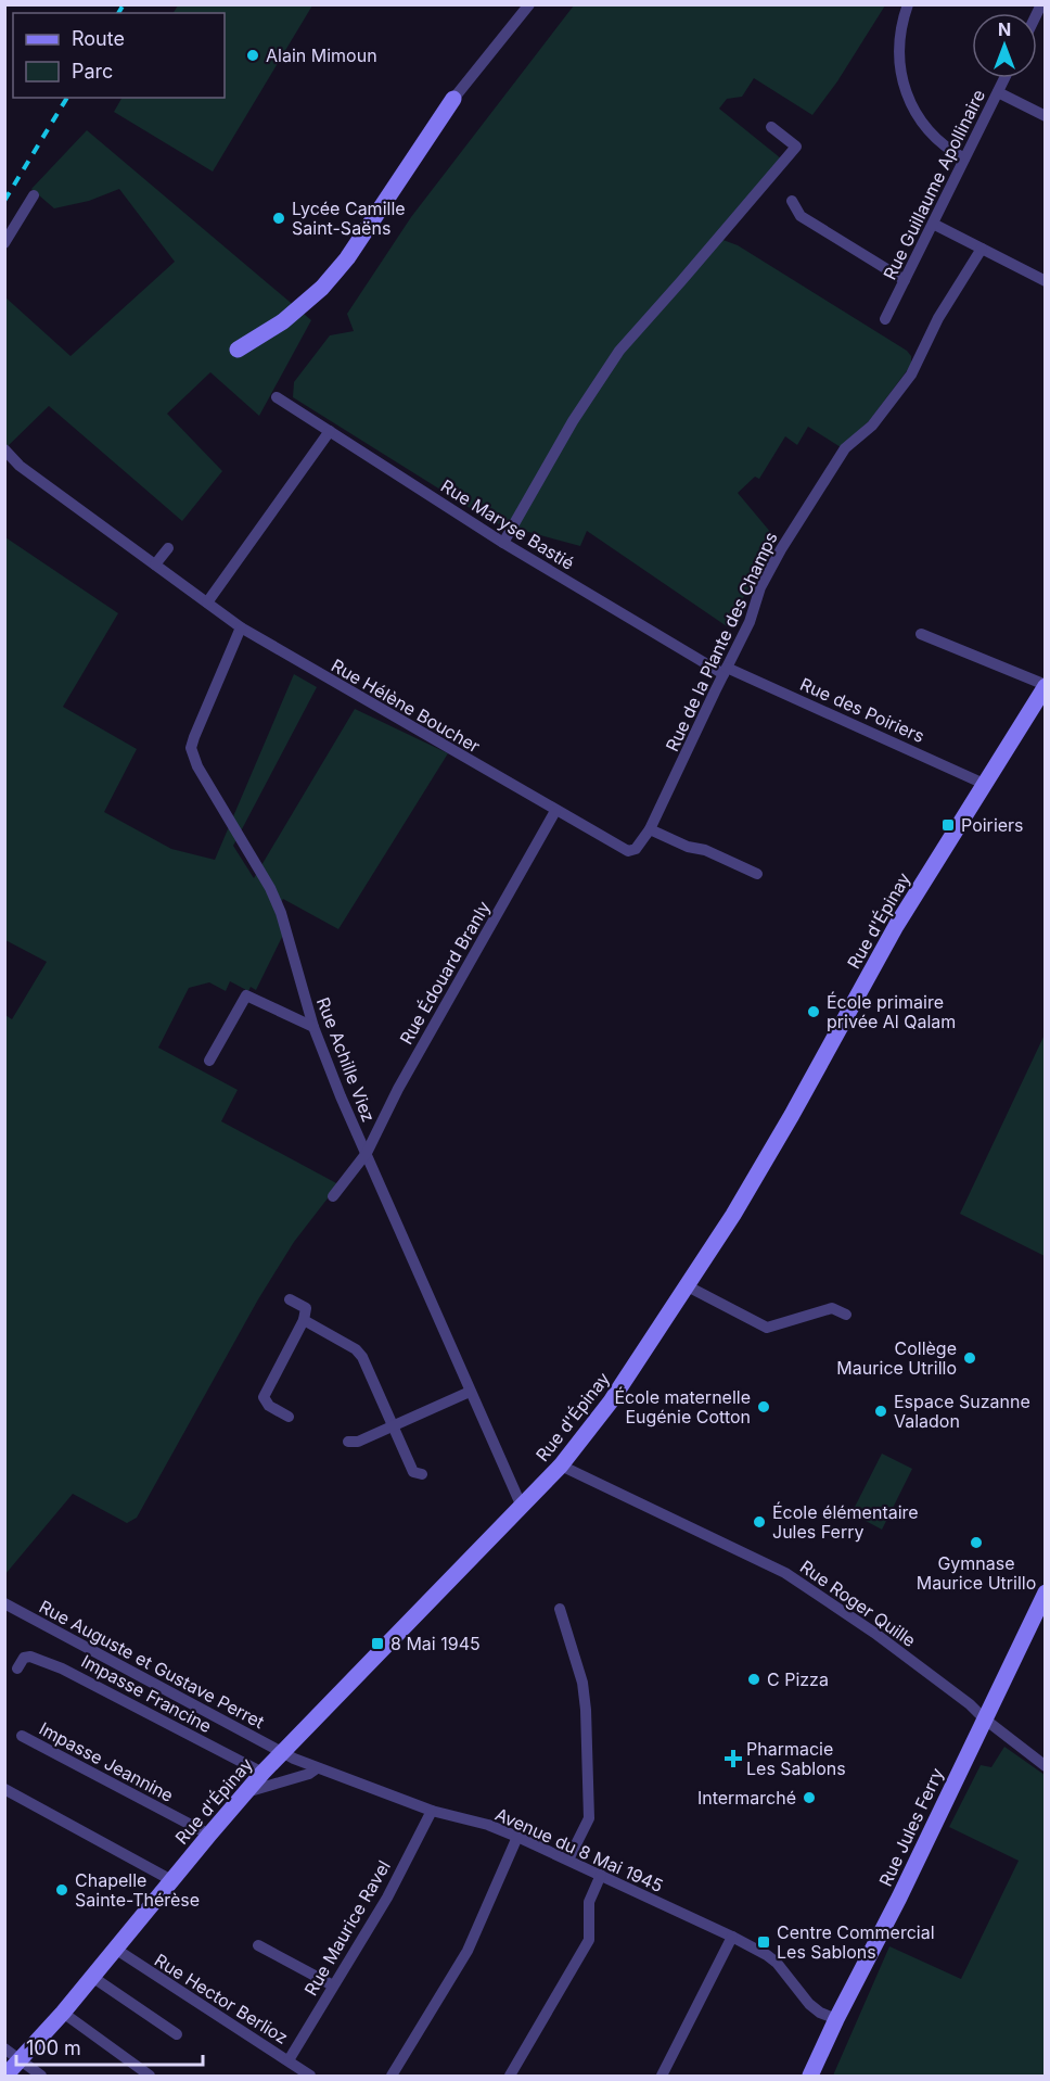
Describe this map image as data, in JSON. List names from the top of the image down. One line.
{"streets":{"main road":["Rue d'Épinay","Rue Jules Ferry"],"street":["Rue Guillaume Apollinaire","Rue Maryse Bastié","Rue de la Plante des Champs","Rue Hélène Boucher","Rue des Poiriers","Rue Édouard Branly","Rue Achille Viez","Rue Roger Quille","Rue Auguste et Gustave Perret","Impasse Francine","Impasse Jeannine","Avenue du 8 Mai 1945","Rue Maurice Ravel","Rue Hector Berlioz"]},"crossings":[["Rue Maryse Bastié","Rue de la Plante des Champs"],["Rue Maryse Bastié","Rue des Poiriers"],["Rue de la Plante des Champs","Rue Hélène Boucher"],["Rue de la Plante des Champs","Rue des Poiriers"],["Rue de la Plante des Champs","Rue Édouard Branly"],["Rue Hélène Boucher","Rue Édouard Branly"],["Rue Hélène Boucher","Rue Achille Viez"],["Rue des Poiriers","Rue d'Épinay"],["Rue d'Épinay","Rue Achille Viez"],["Rue d'Épinay","Rue Roger Quille"],["Rue d'Épinay","Rue Auguste et Gustave Perret"],["Rue d'Épinay","Impasse Francine"],["Rue d'Épinay","Impasse Jeannine"],["Rue d'Épinay","Avenue du 8 Mai 1945"],["Rue d'Épinay","Rue Hector Berlioz"],["Rue Édouard Branly","Rue Achille Viez"],["Rue Roger Quille","Rue Jules Ferry"],["Rue Auguste et Gustave Perret","Avenue du 8 Mai 1945"],["Rue Jules Ferry","Avenue du 8 Mai 1945"],["Avenue du 8 Mai 1945","Rue Maurice Ravel"],["Rue Maurice Ravel","Rue Hector Berlioz"]],"places":{"other":["Alain Mimoun","Lycée Camille Saint-Saëns","École primaire privée Al Qalam","Collège Maurice Utrillo","École maternelle Eugénie Cotton","Espace Suzanne Valadon","École élémentaire Jules Ferry","Gymnase Maurice Utrillo","C Pizza","Intermarché","Chapelle Sainte-Thérèse"],"transit":["Poiriers","8 Mai 1945","Centre Commercial Les Sablons"],"health":["Pharmacie Les Sablons"]},"legend":["Route","Parc"],"scale_bar":"100 m","north":"top"}
